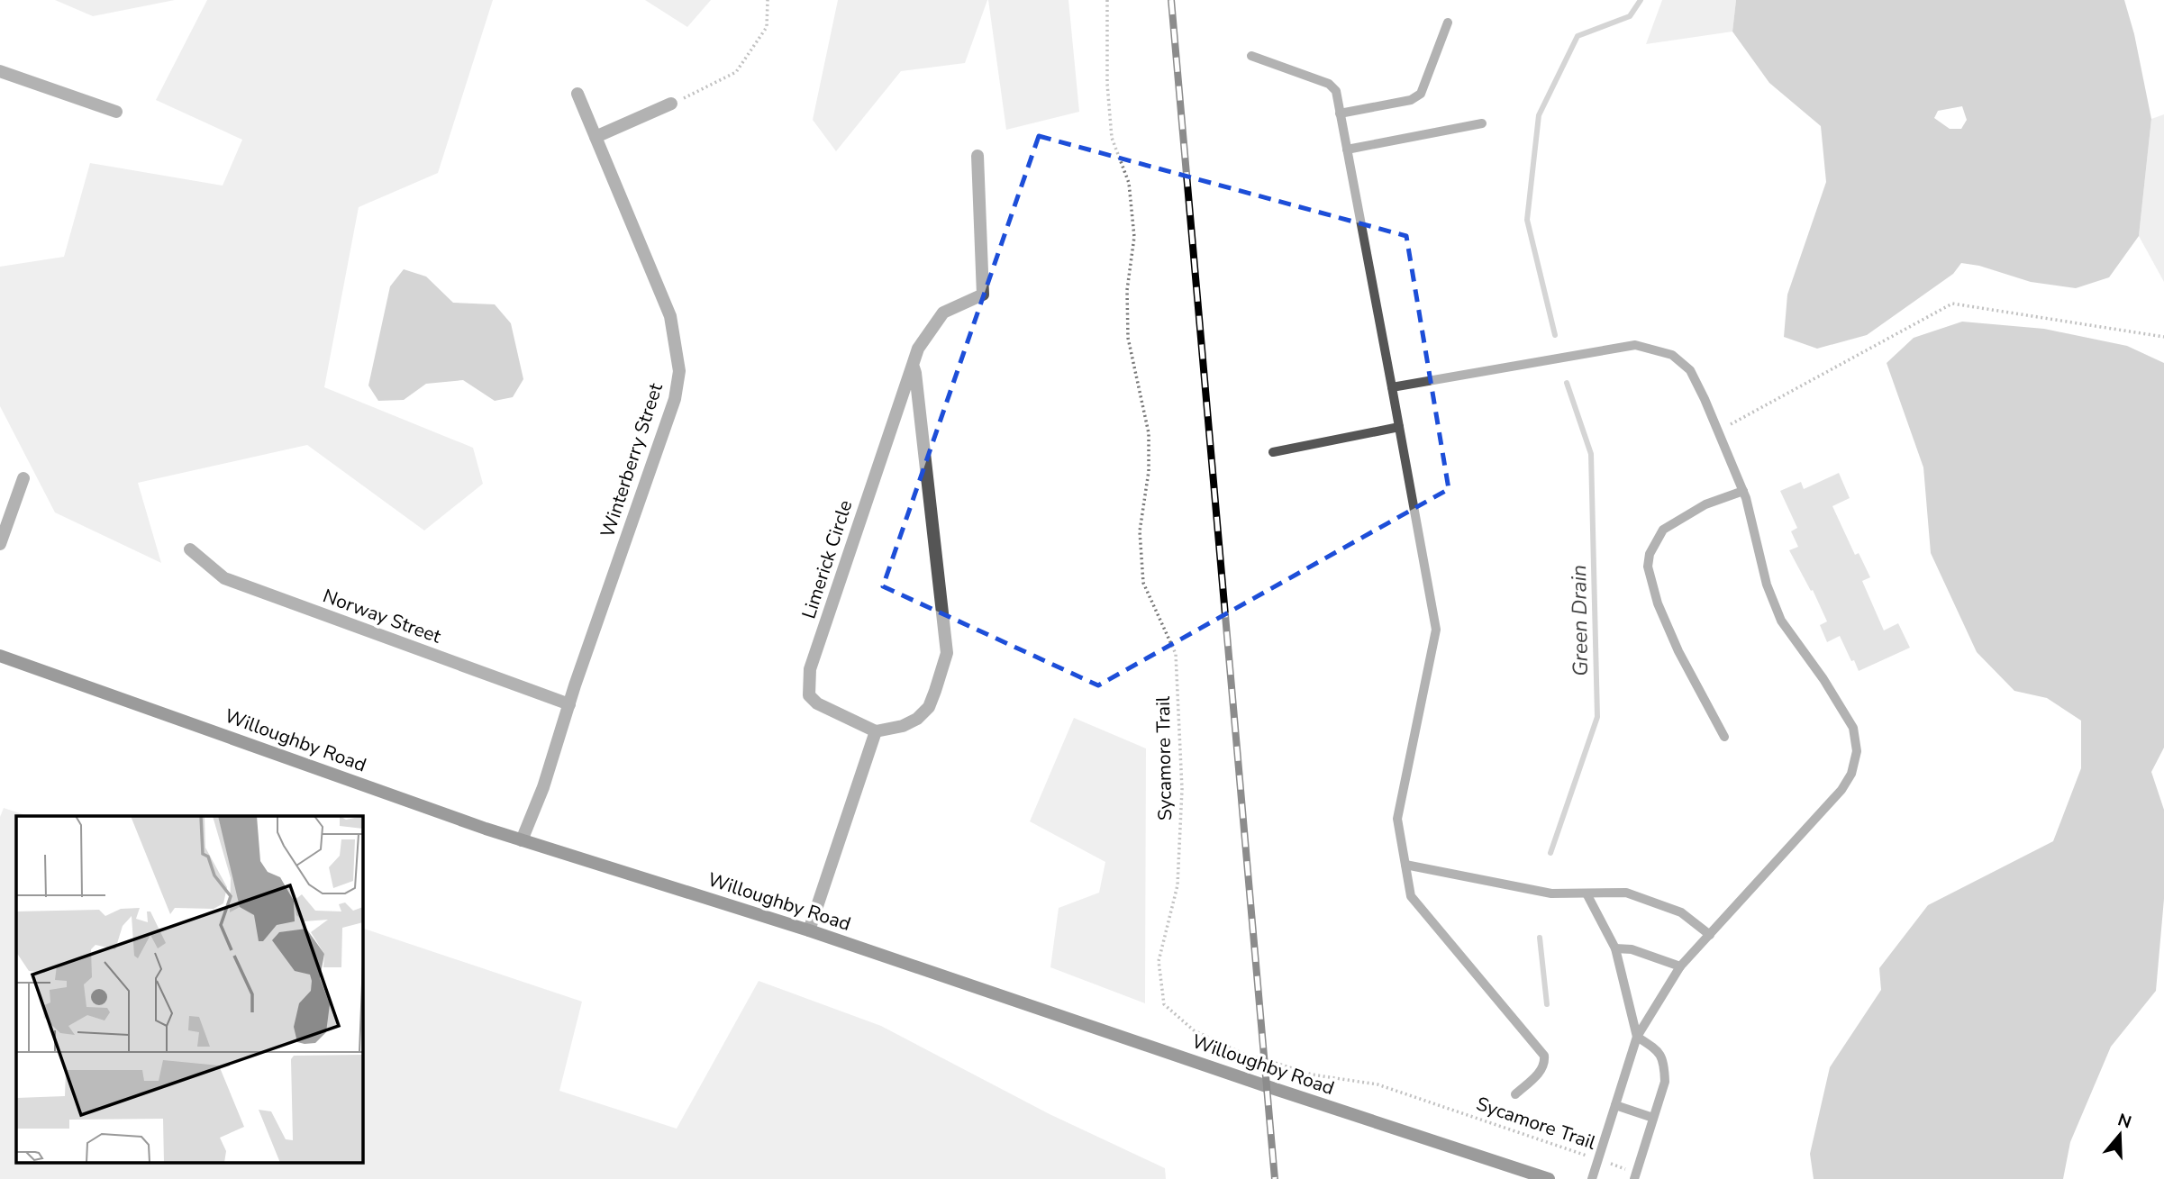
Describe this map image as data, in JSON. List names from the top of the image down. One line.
{"streets":{"street":["Winterberry Street","Limerick Circle","Norway Street","Willoughby Road"],"path":["Sycamore Trail"]},"crossings":[["Winterberry Street","Norway Street"],["Winterberry Street","Willoughby Road"]],"water":["Green Drain"],"north":"top"}
